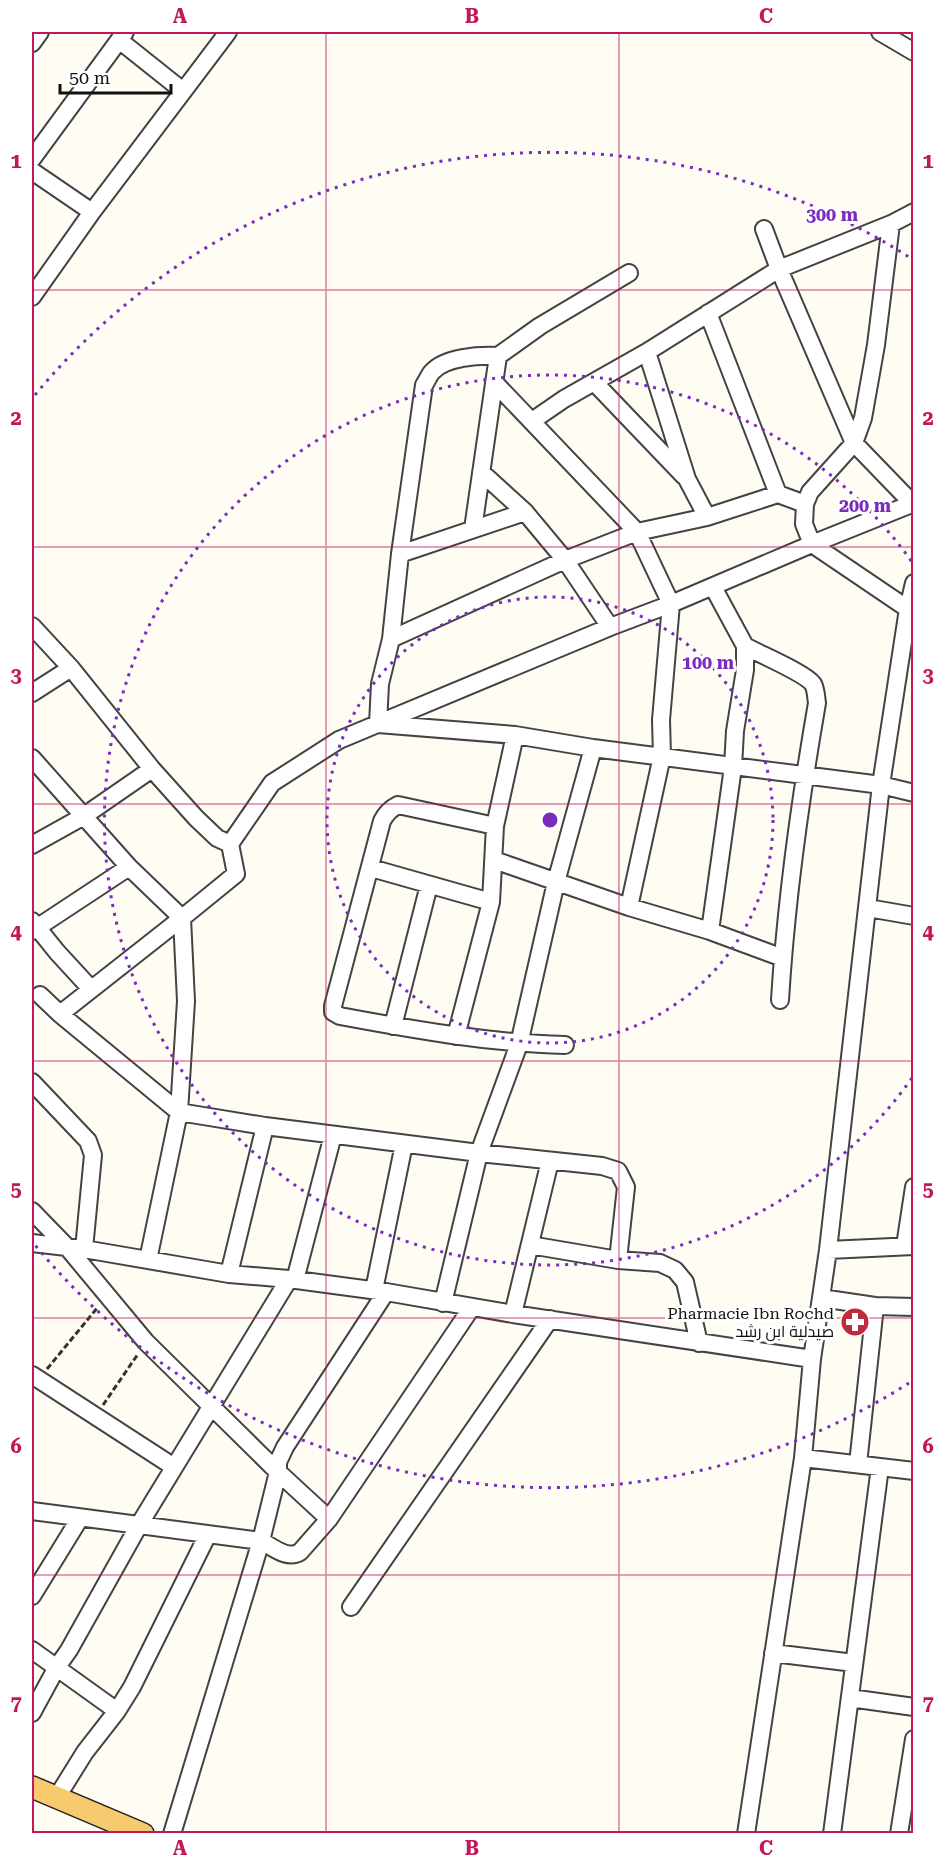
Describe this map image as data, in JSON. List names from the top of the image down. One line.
{"places":{"pharmacy":["Pharmacie Ibn Rochd صيدلية ابن رشد"]},"scale_bar":"50 m","grid":{"columns":["A","B","C"],"rows":["1","2","3","4","5","6","7"]},"rings":["300 m","200 m","100 m"]}
